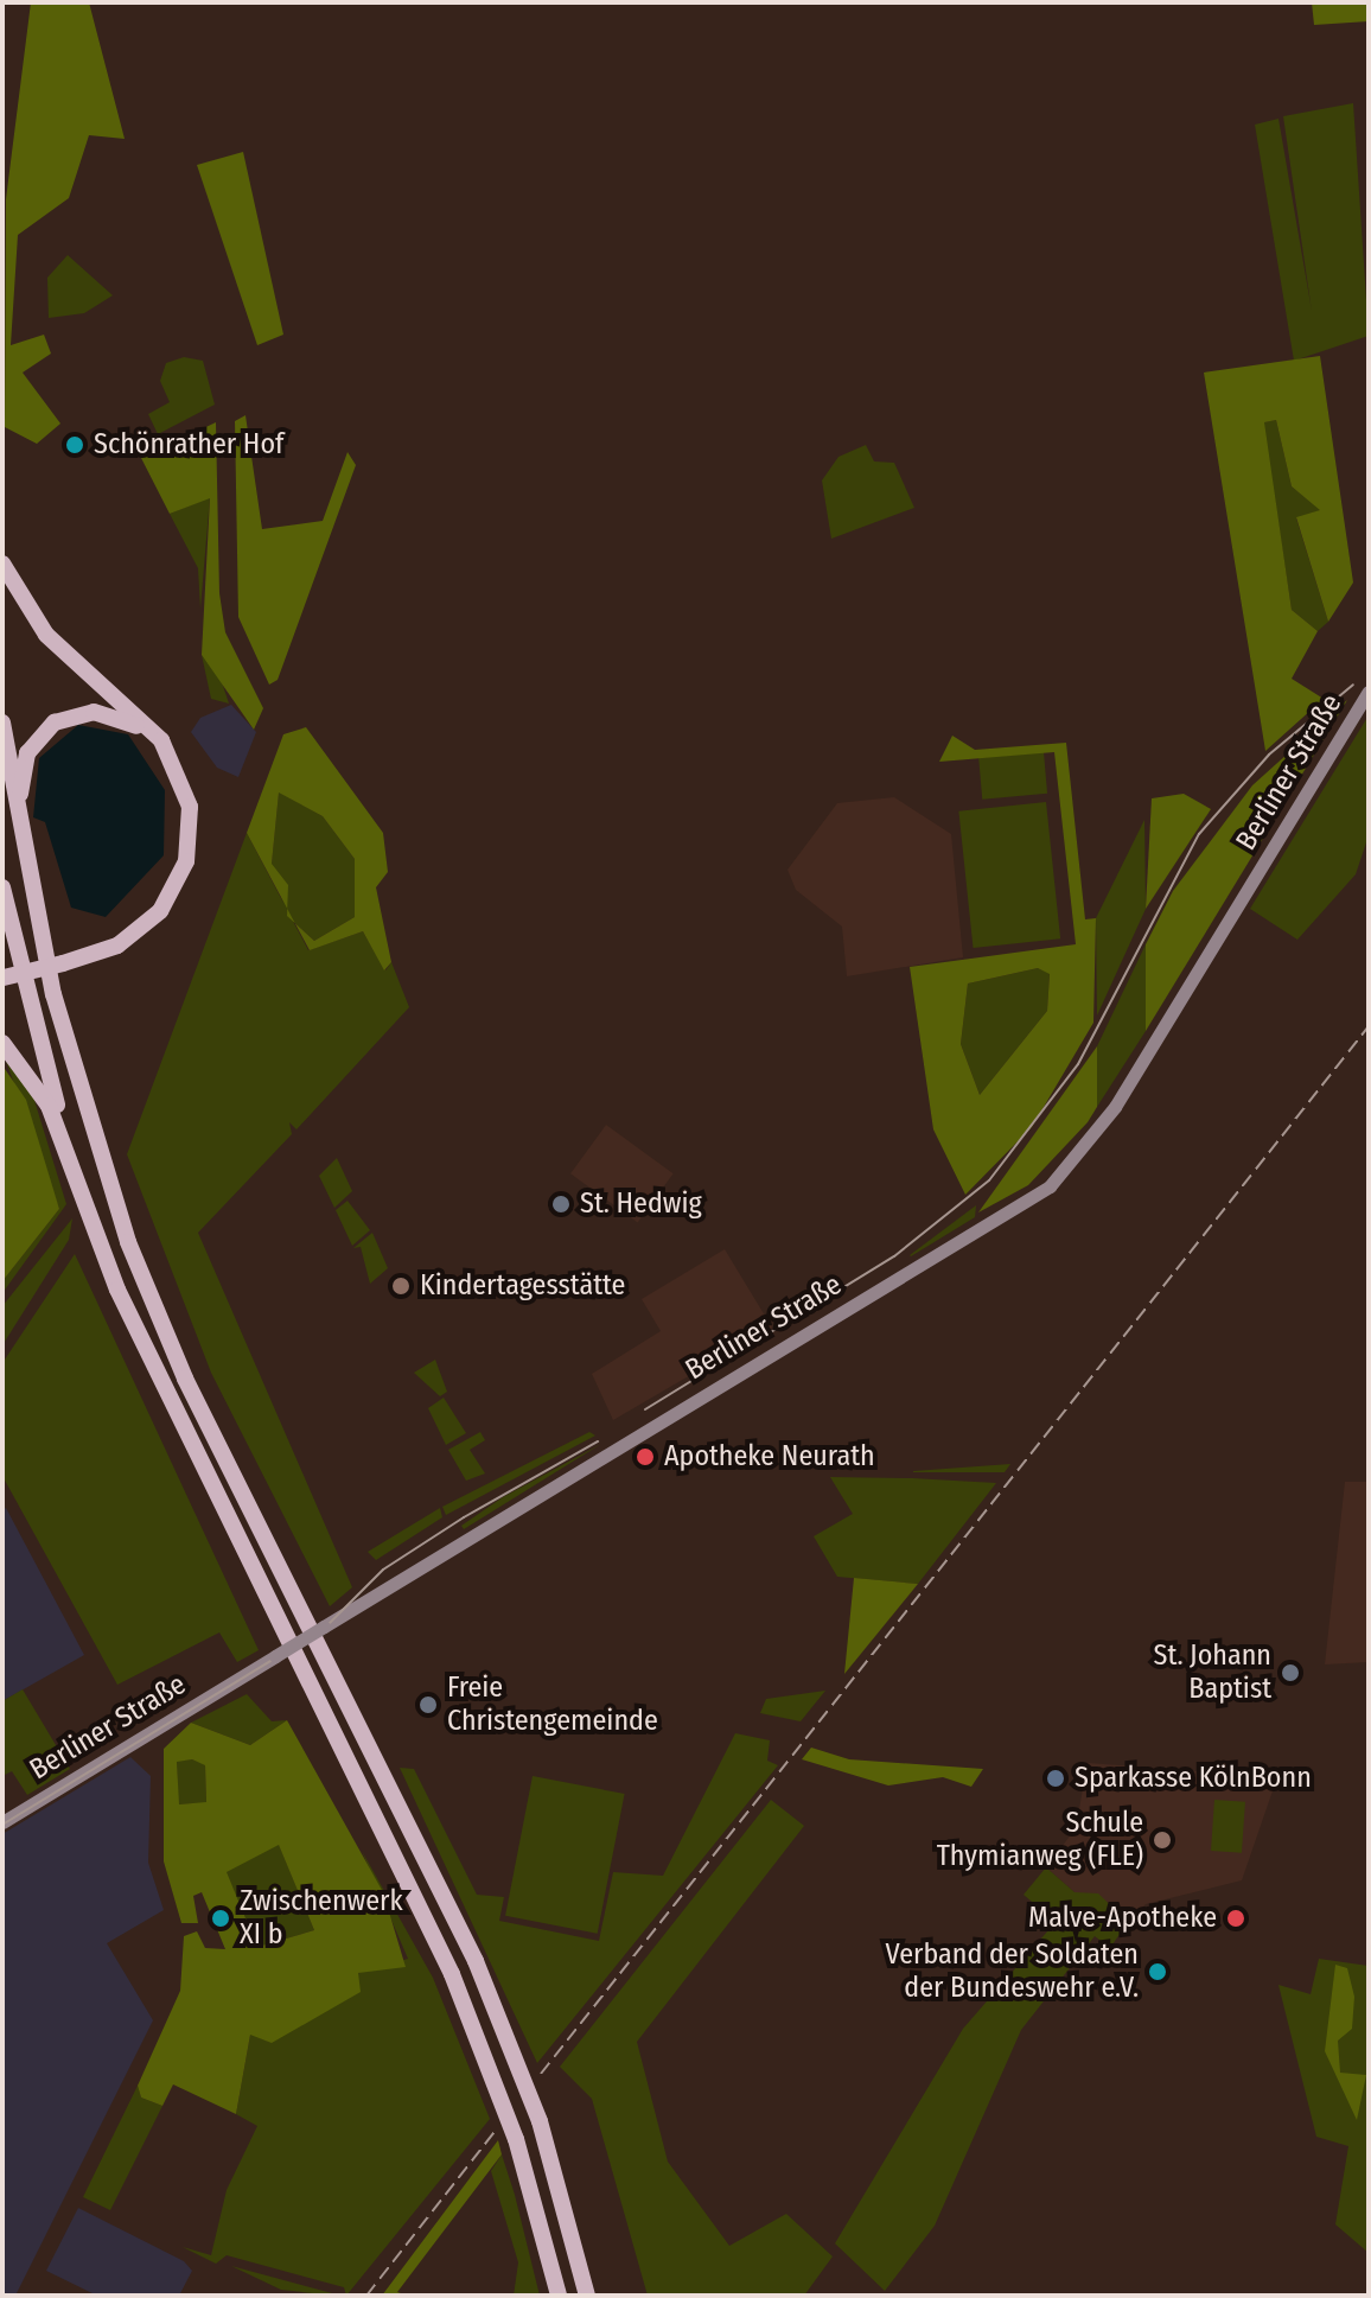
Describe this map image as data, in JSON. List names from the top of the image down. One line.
{"streets":{"main road":["Berliner Straße"]},"places":["Schönrather Hof","St. Hedwig","Kindertagesstätte","Apotheke Neurath","St. Johann Baptist","Freie Christengemeinde","Sparkasse KölnBonn","Schule Thymianweg (FLE)","Zwischenwerk XI b","Malve-Apotheke","Verband der Soldaten der Bundeswehr e.V."]}
